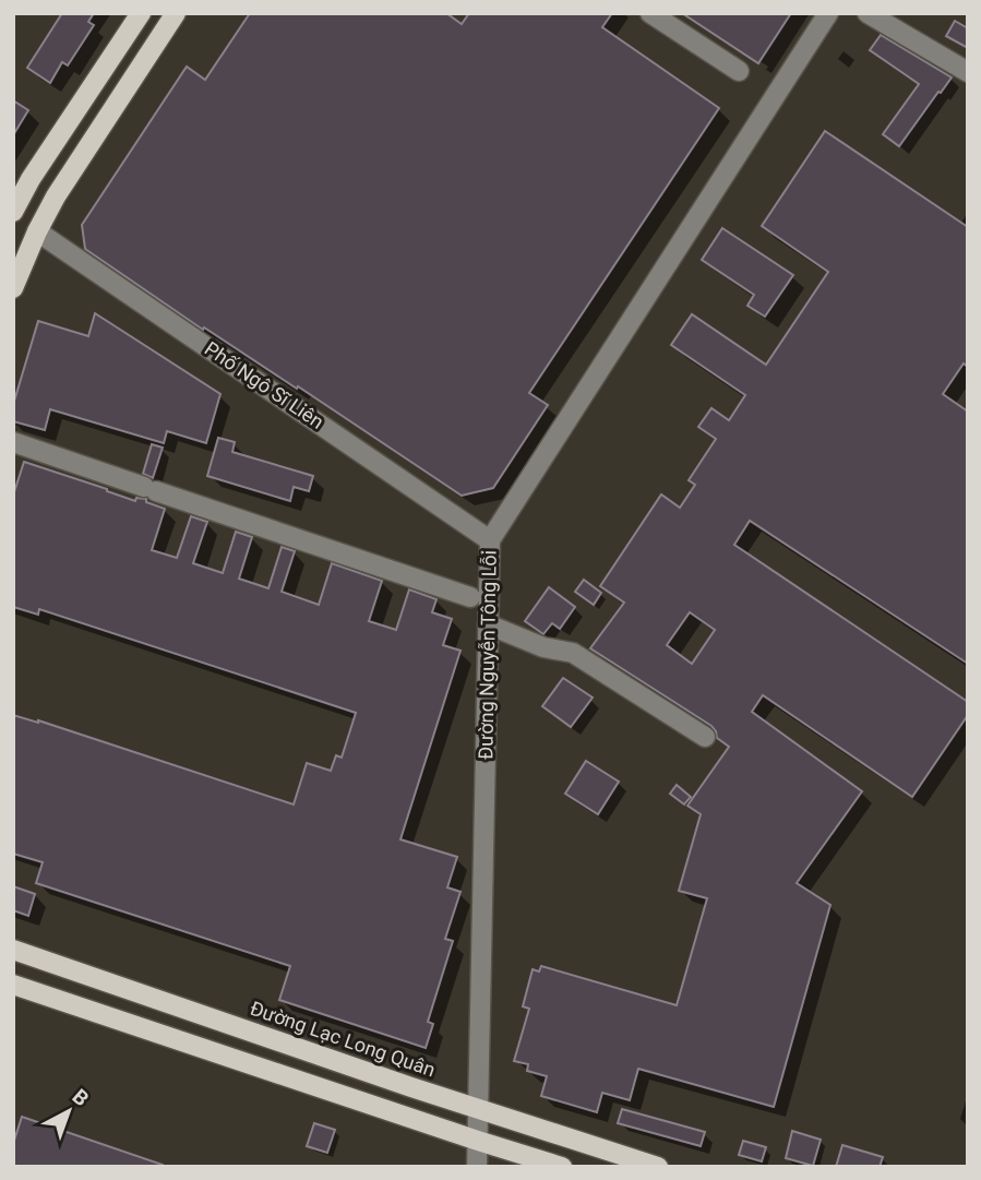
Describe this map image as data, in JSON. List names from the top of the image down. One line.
{"streets":{"main road":["Đường Lạc Long Quân"],"street":["Phố Ngô Sĩ Liên","Đường Nguyễn Tông Lỗi"]},"crossings":[["Phố Ngô Sĩ Liên","Đường Nguyễn Tông Lỗi"],["Đường Nguyễn Tông Lỗi","Đường Lạc Long Quân"]],"north":"top right"}
